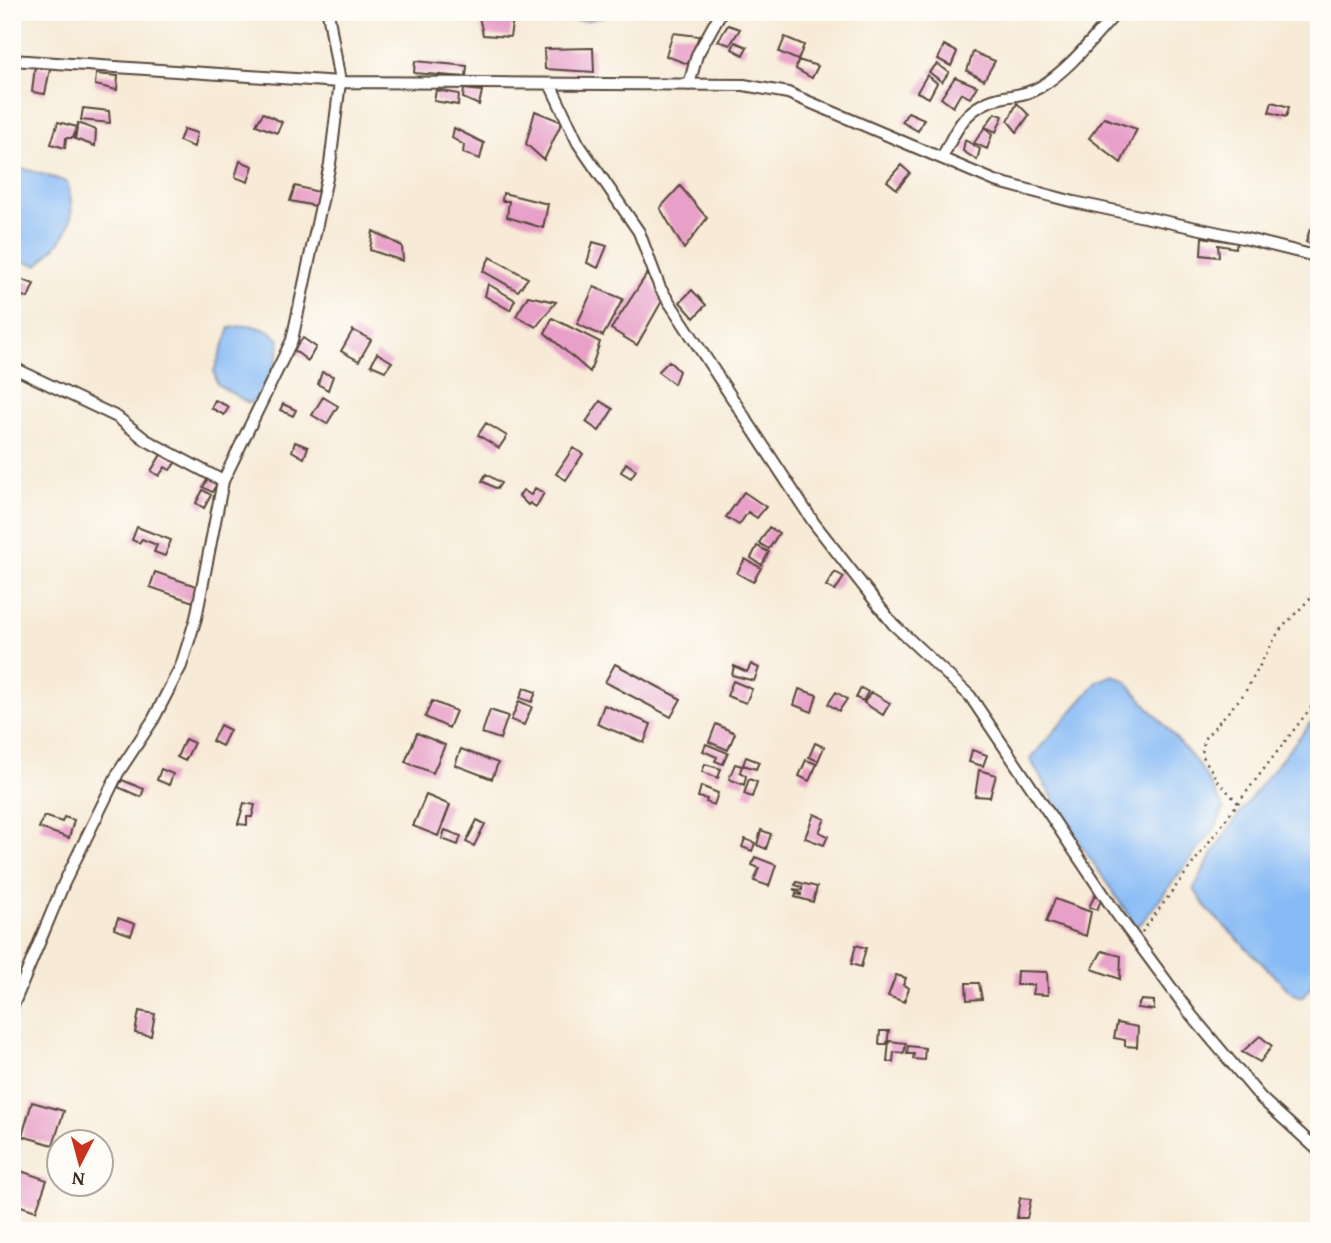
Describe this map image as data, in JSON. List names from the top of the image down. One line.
{"north":"bottom"}
